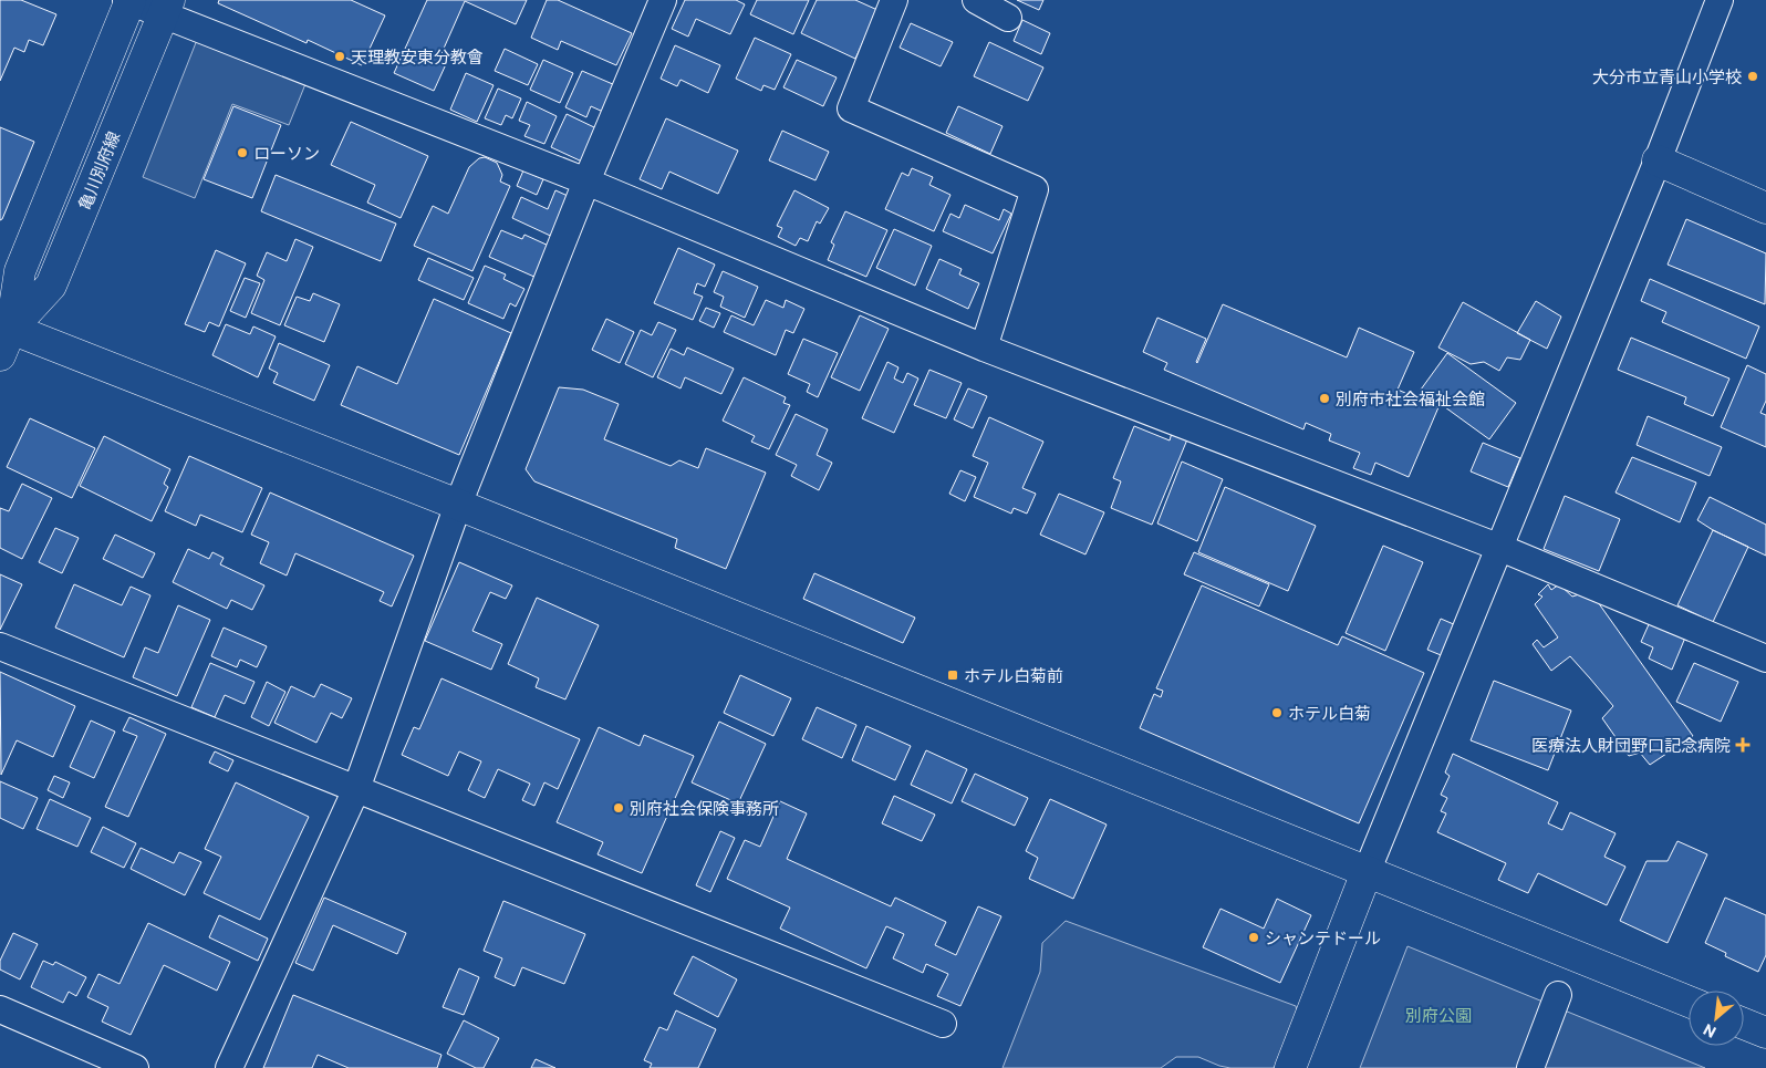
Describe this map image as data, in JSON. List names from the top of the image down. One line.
{"streets":{"street":["亀川別府線"]},"parks":["別府公園"],"places":{"other":["天理教安東分教會","大分市立青山小学校","ローソン","別府市社会福祉会館","ホテル白菊","別府社会保険事務所","シャンテドール"],"transit":["ホテル白菊前"],"health":["医療法人財団野口記念病院"]},"north":"bottom left"}
